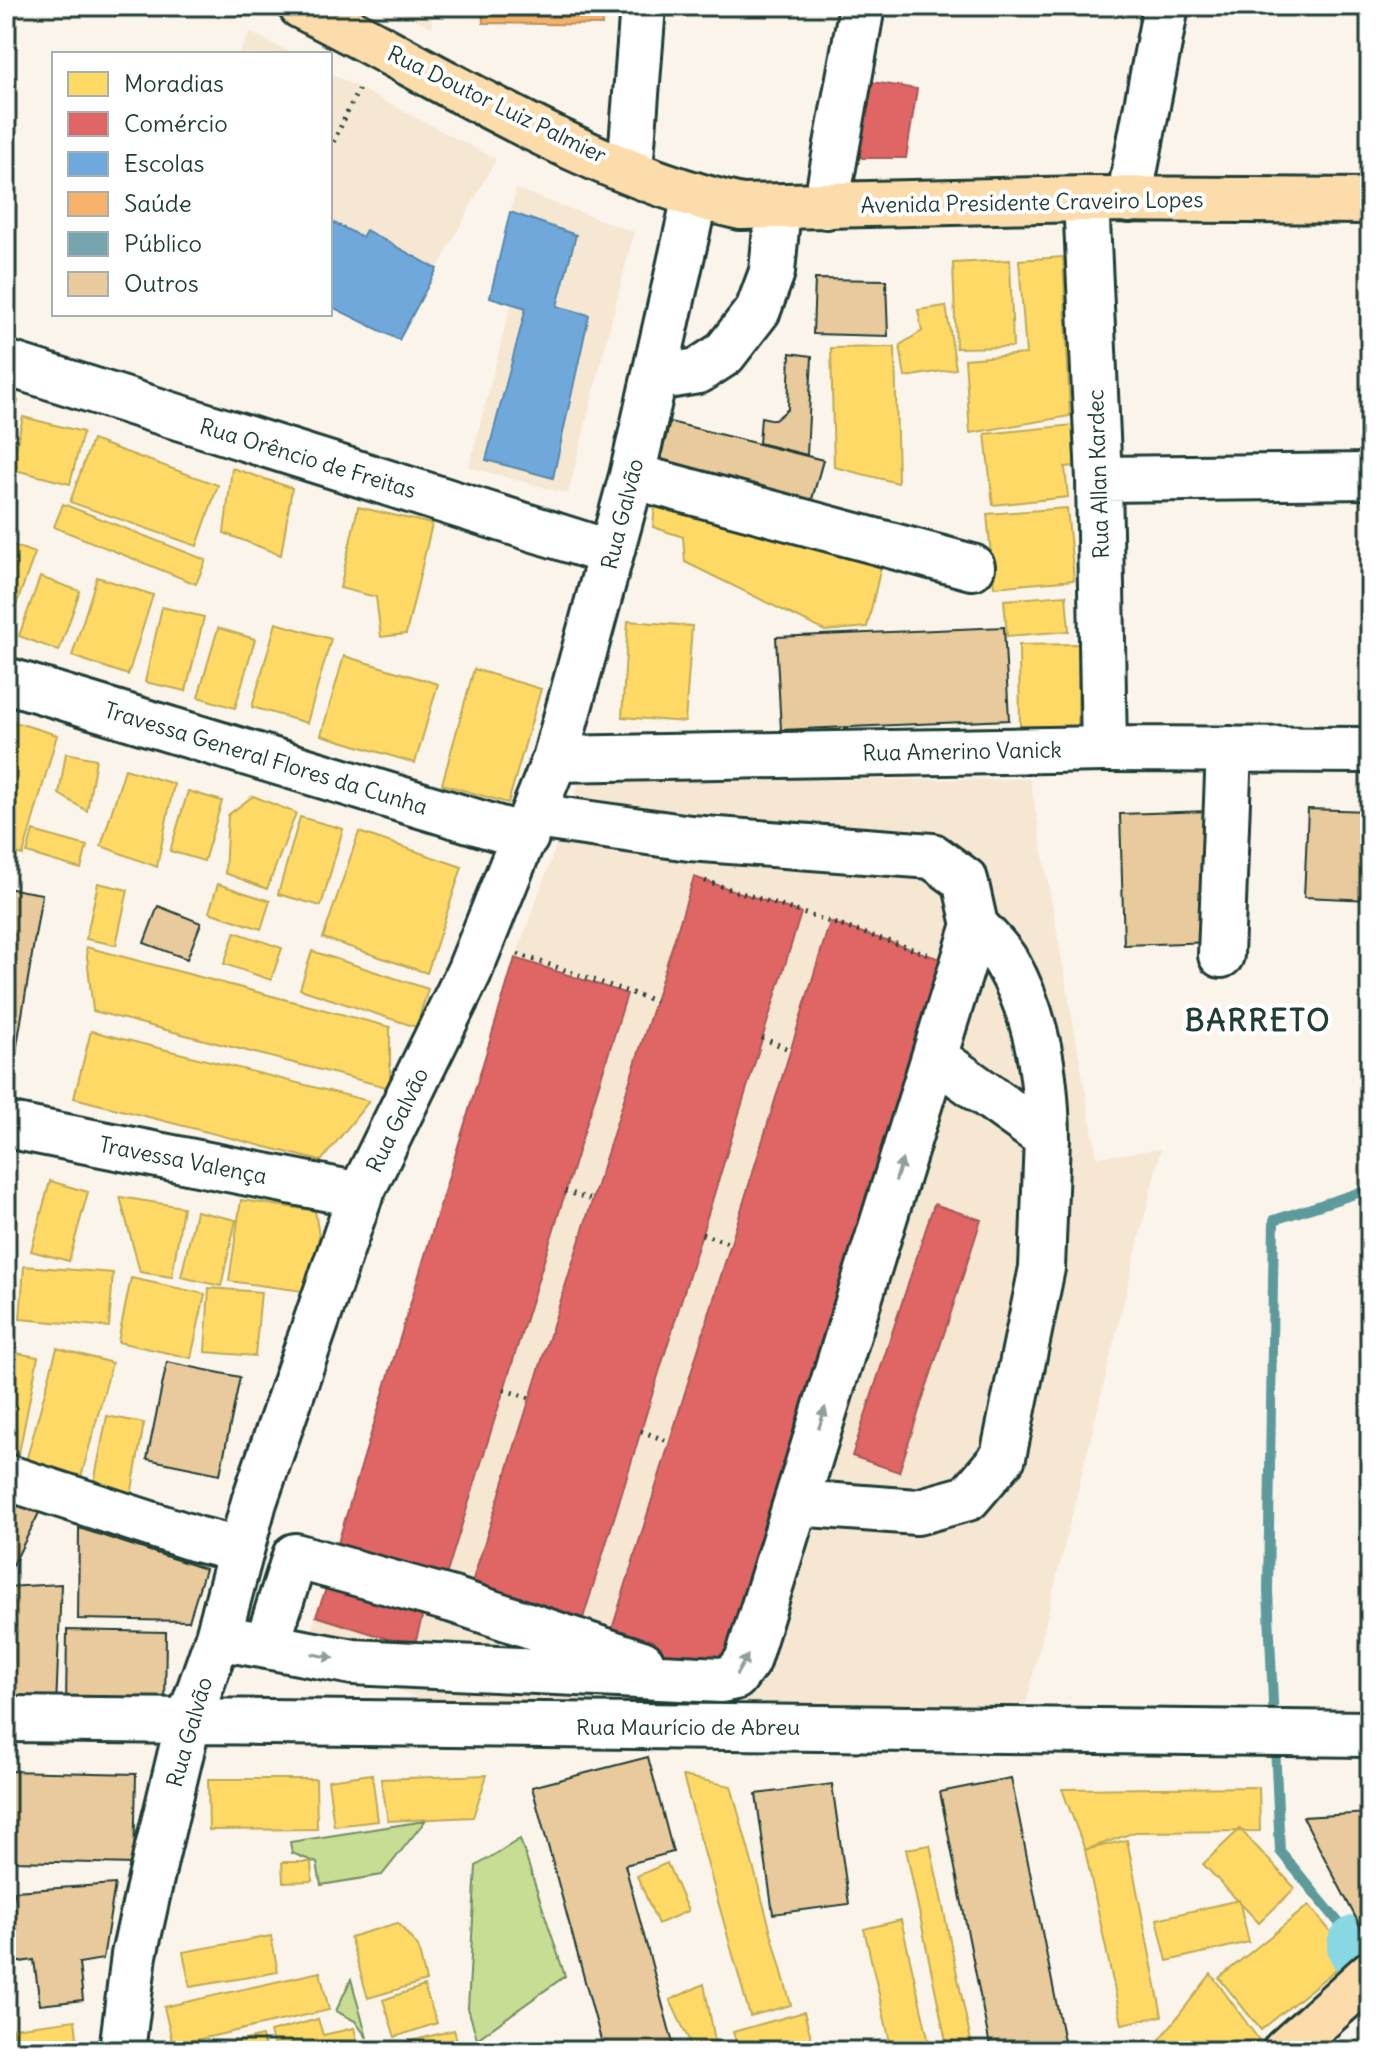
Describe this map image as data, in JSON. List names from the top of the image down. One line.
{"streets":{"main road":["Rua Doutor Luiz Palmier","Avenida Presidente Craveiro Lopes"],"street":["Rua Orêncio de Freitas","Rua Allan Kardec","Rua Galvão","Rua Amerino Vanick","Travessa General Flores da Cunha","Travessa Valença","Rua Maurício de Abreu"]},"crossings":[["Rua Doutor Luiz Palmier","Avenida Presidente Craveiro Lopes"],["Rua Doutor Luiz Palmier","Rua Galvão"],["Avenida Presidente Craveiro Lopes","Rua Allan Kardec"],["Avenida Presidente Craveiro Lopes","Rua Galvão"],["Rua Orêncio de Freitas","Rua Galvão"],["Rua Allan Kardec","Rua Amerino Vanick"],["Rua Galvão","Rua Amerino Vanick"],["Rua Galvão","Travessa General Flores da Cunha"],["Rua Galvão","Travessa Valença"],["Rua Galvão","Rua Maurício de Abreu"]],"districts":["BARRETO"],"legend":["Moradias","Comércio","Escolas","Saúde","Público","Outros"]}
